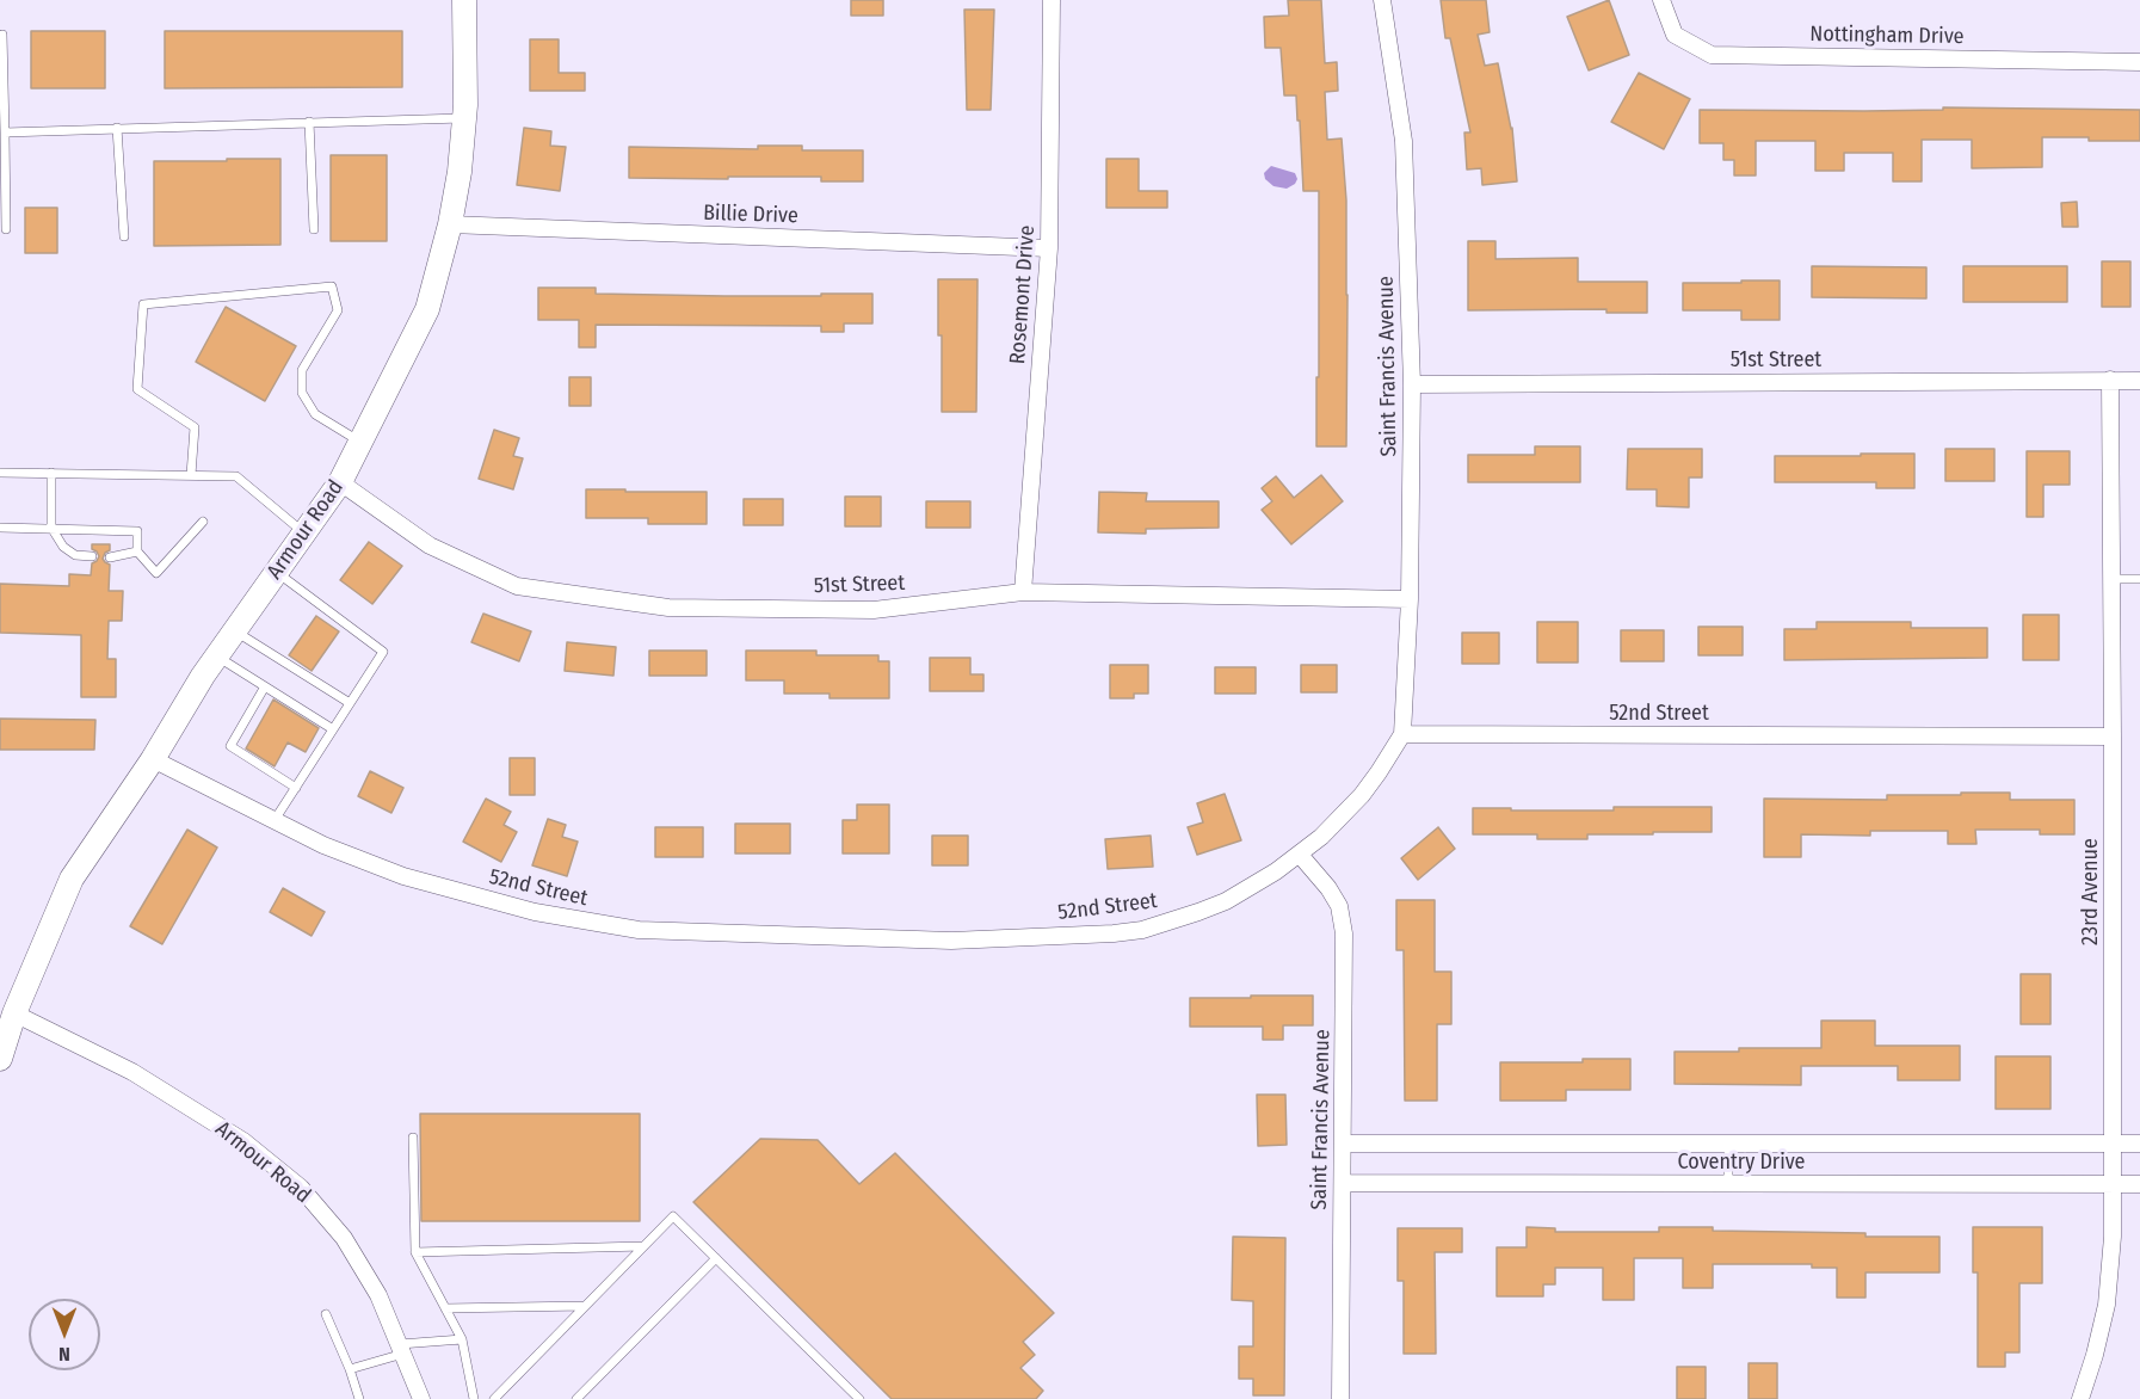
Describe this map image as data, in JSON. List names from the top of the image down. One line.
{"streets":{"street":["Nottingham Drive","Billie Drive","Rosemont Drive","51st Street","Saint Francis Avenue","Armour Road","52nd Street","23rd Avenue","Coventry Drive"]},"crossings":[["Billie Drive","Rosemont Drive"],["Billie Drive","Armour Road"],["Rosemont Drive","51st Street"],["51st Street","Saint Francis Avenue"],["51st Street","Armour Road"],["51st Street","23rd Avenue"],["Saint Francis Avenue","52nd Street"],["Saint Francis Avenue","Coventry Drive"],["Armour Road","52nd Street"],["52nd Street","23rd Avenue"],["23rd Avenue","Coventry Drive"]],"north":"bottom"}
